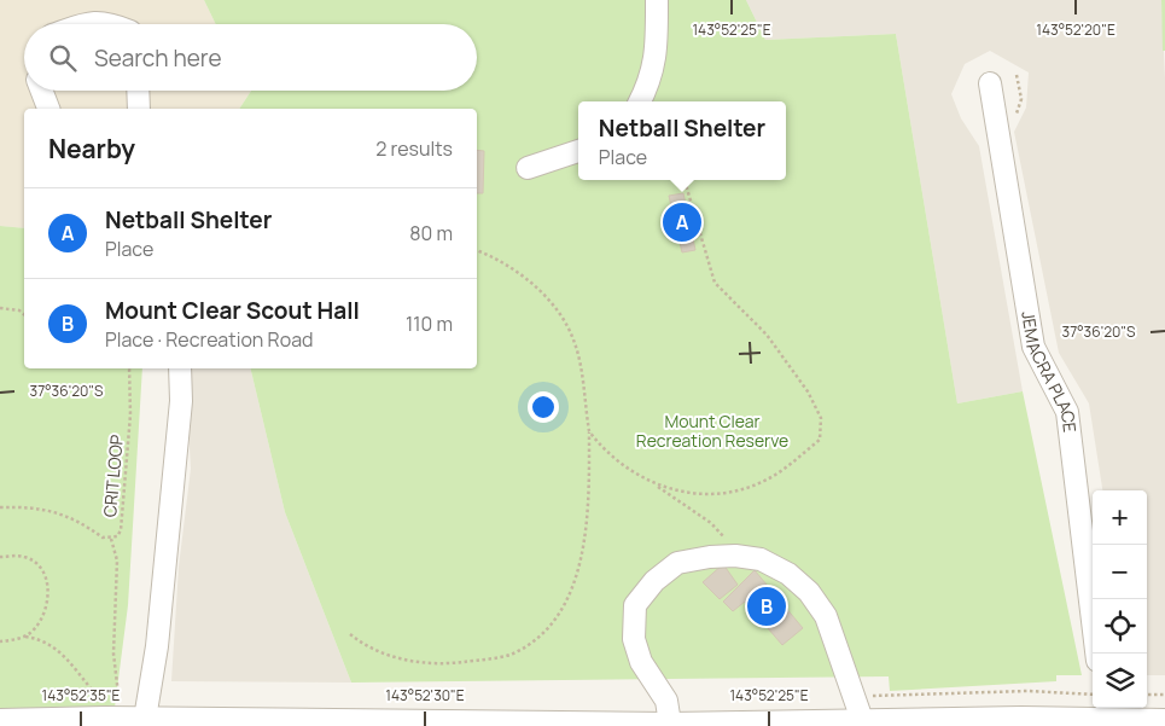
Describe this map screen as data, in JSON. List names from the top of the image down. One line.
{"streets":{"street":["JEMACRA PLACE"],"path":["CRIT LOOP"]},"parks":["Mount Clear Recreation Reserve"],"page":{"search":"Search here","popup":["Netball Shelter","Place"],"heading":["Nearby","2 results"],"list":[{"mark":"A","name":"Netball Shelter","note":"Place","value":"80 m"},{"mark":"B","name":"Mount Clear Scout Hall","note":"Place · Recreation Road","value":"110 m"}],"pins":["A","B"],"map_buttons":["+","−"]},"coordinates":["143°52'25\"E","143°52'20\"E","37°36'20\"S","143°52'35\"E","143°52'30\"E"]}
